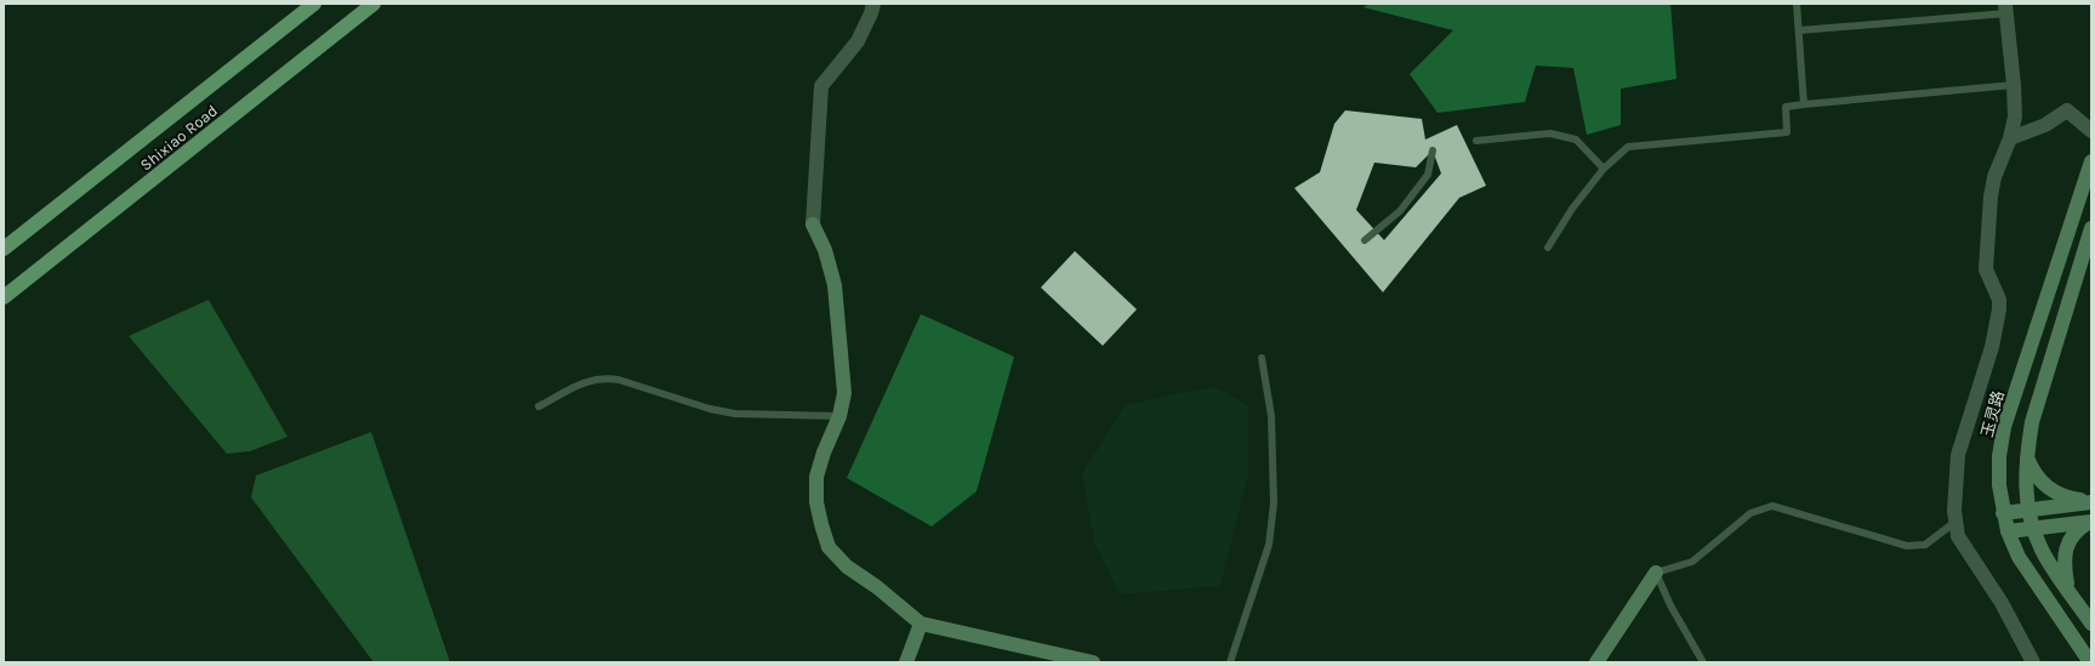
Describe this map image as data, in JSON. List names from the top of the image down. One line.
{"streets":{"main road":["Shixiao Road","玉灵路"]}}
